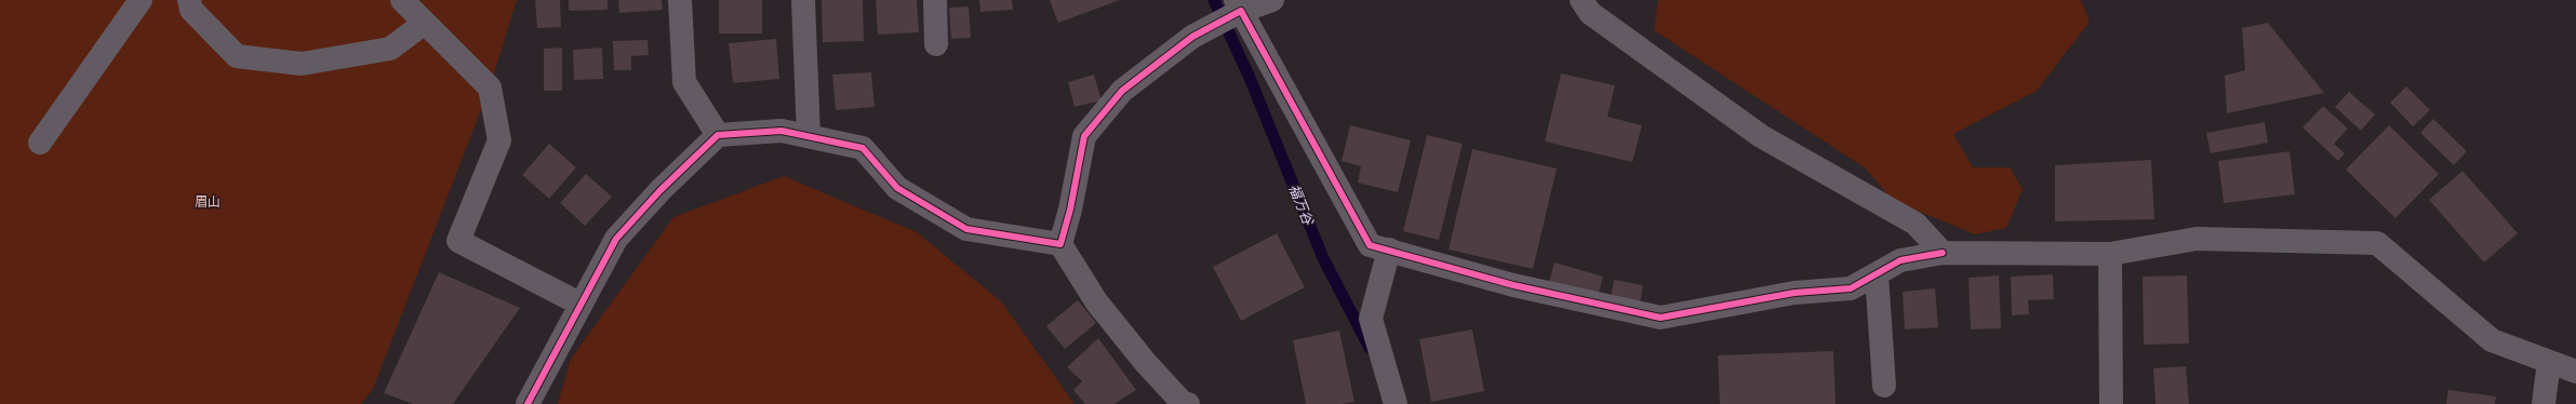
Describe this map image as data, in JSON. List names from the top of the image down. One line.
{"water":["福万谷"],"parks":["眉山"]}
